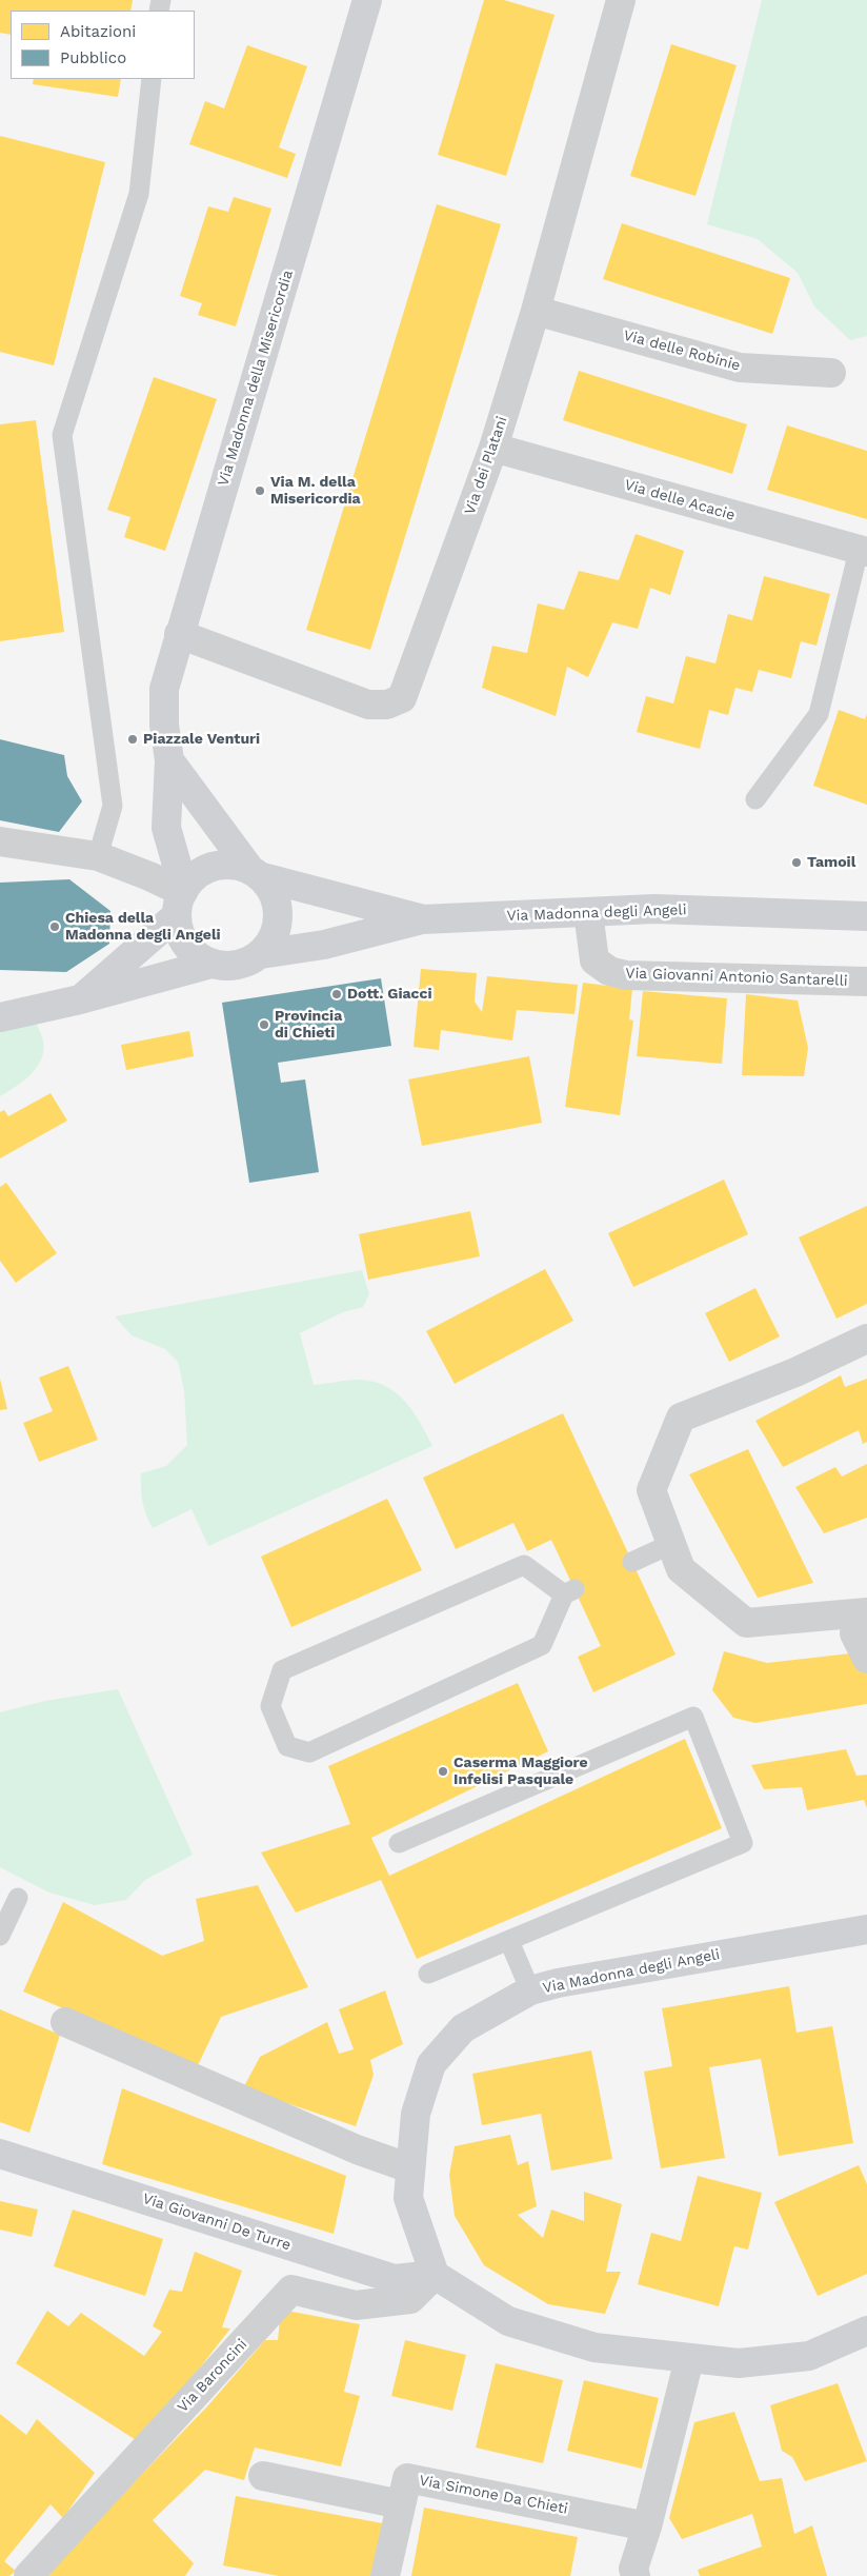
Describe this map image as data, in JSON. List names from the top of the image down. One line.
{"streets":{"main road":["Via Madonna della Misericordia","Via Madonna degli Angeli","Via Giovanni De Turre"],"street":["Via delle Robinie","Via dei Platani","Via delle Acacie","Via Giovanni Antonio Santarelli","Via Baroncini","Via Simone Da Chieti"]},"crossings":[["Via delle Robinie","Via dei Platani"],["Via Madonna della Misericordia","Via dei Platani"],["Via dei Platani","Via delle Acacie"],["Via Madonna degli Angeli","Via Giovanni Antonio Santarelli"],["Via Madonna degli Angeli","Via Giovanni De Turre"],["Via Madonna degli Angeli","Via Baroncini"],["Via Giovanni De Turre","Via Baroncini"]],"places":["Via M. della Misericordia","Piazzale Venturi","Tamoil","Chiesa della Madonna degli Angeli","Dott. Giacci","Provincia di Chieti","Caserma Maggiore Infelisi Pasquale"],"legend":["Abitazioni","Pubblico"]}
